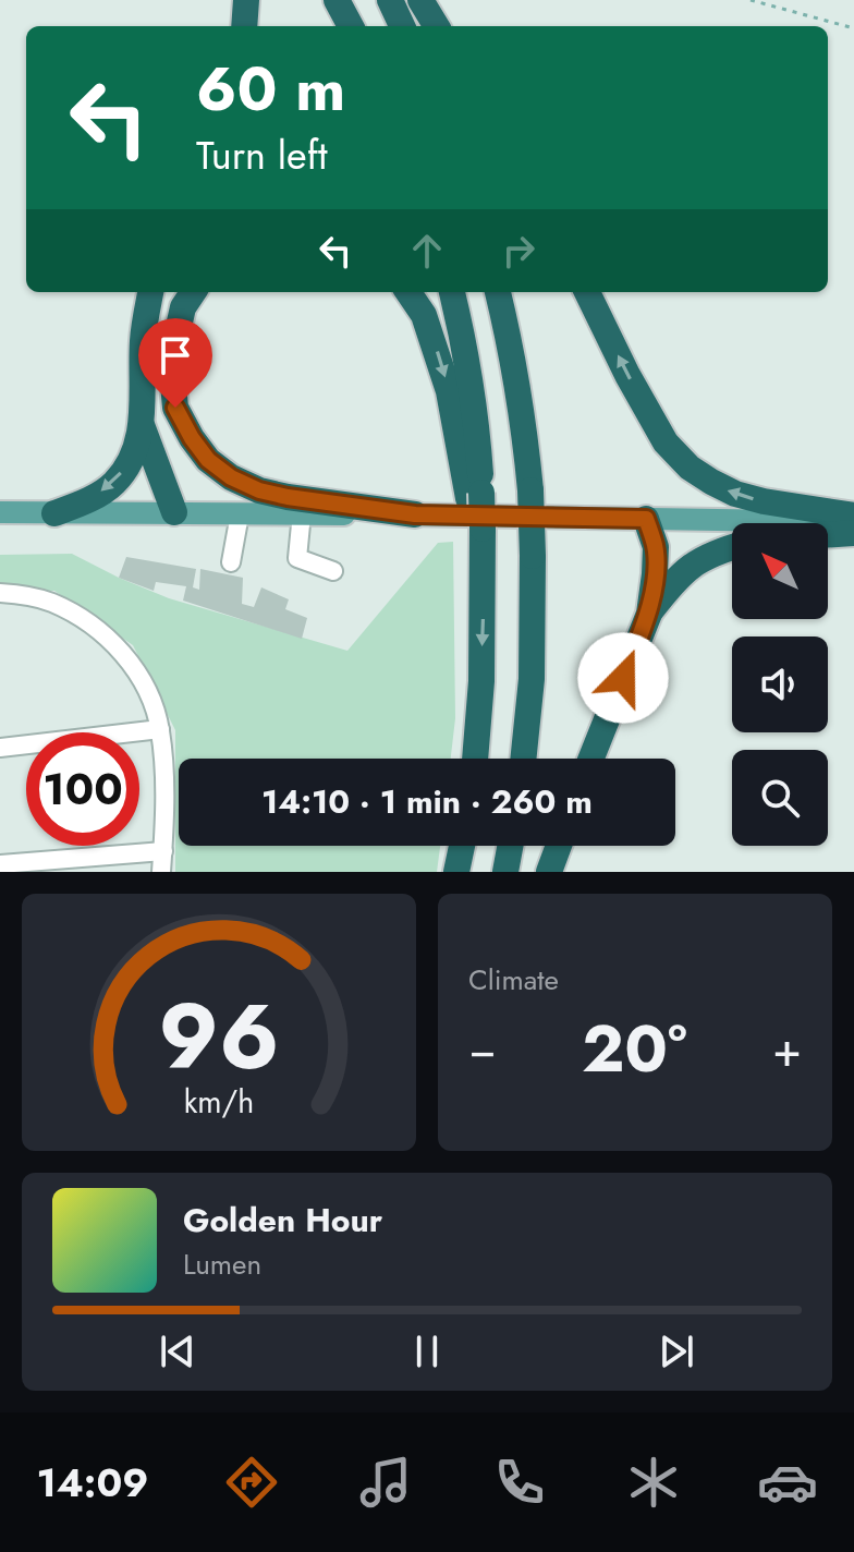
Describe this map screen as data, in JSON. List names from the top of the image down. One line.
{"north":"top left","page":{"turn":["60 m","Turn left"],"limit":"100","trip":"14:10 · 1 min · 260 m","tile":"Climate","heat":["−","20°","+"],"song":["Golden Hour","Lumen"],"tabs":"14:09","gauge":["96","km/h"]}}
